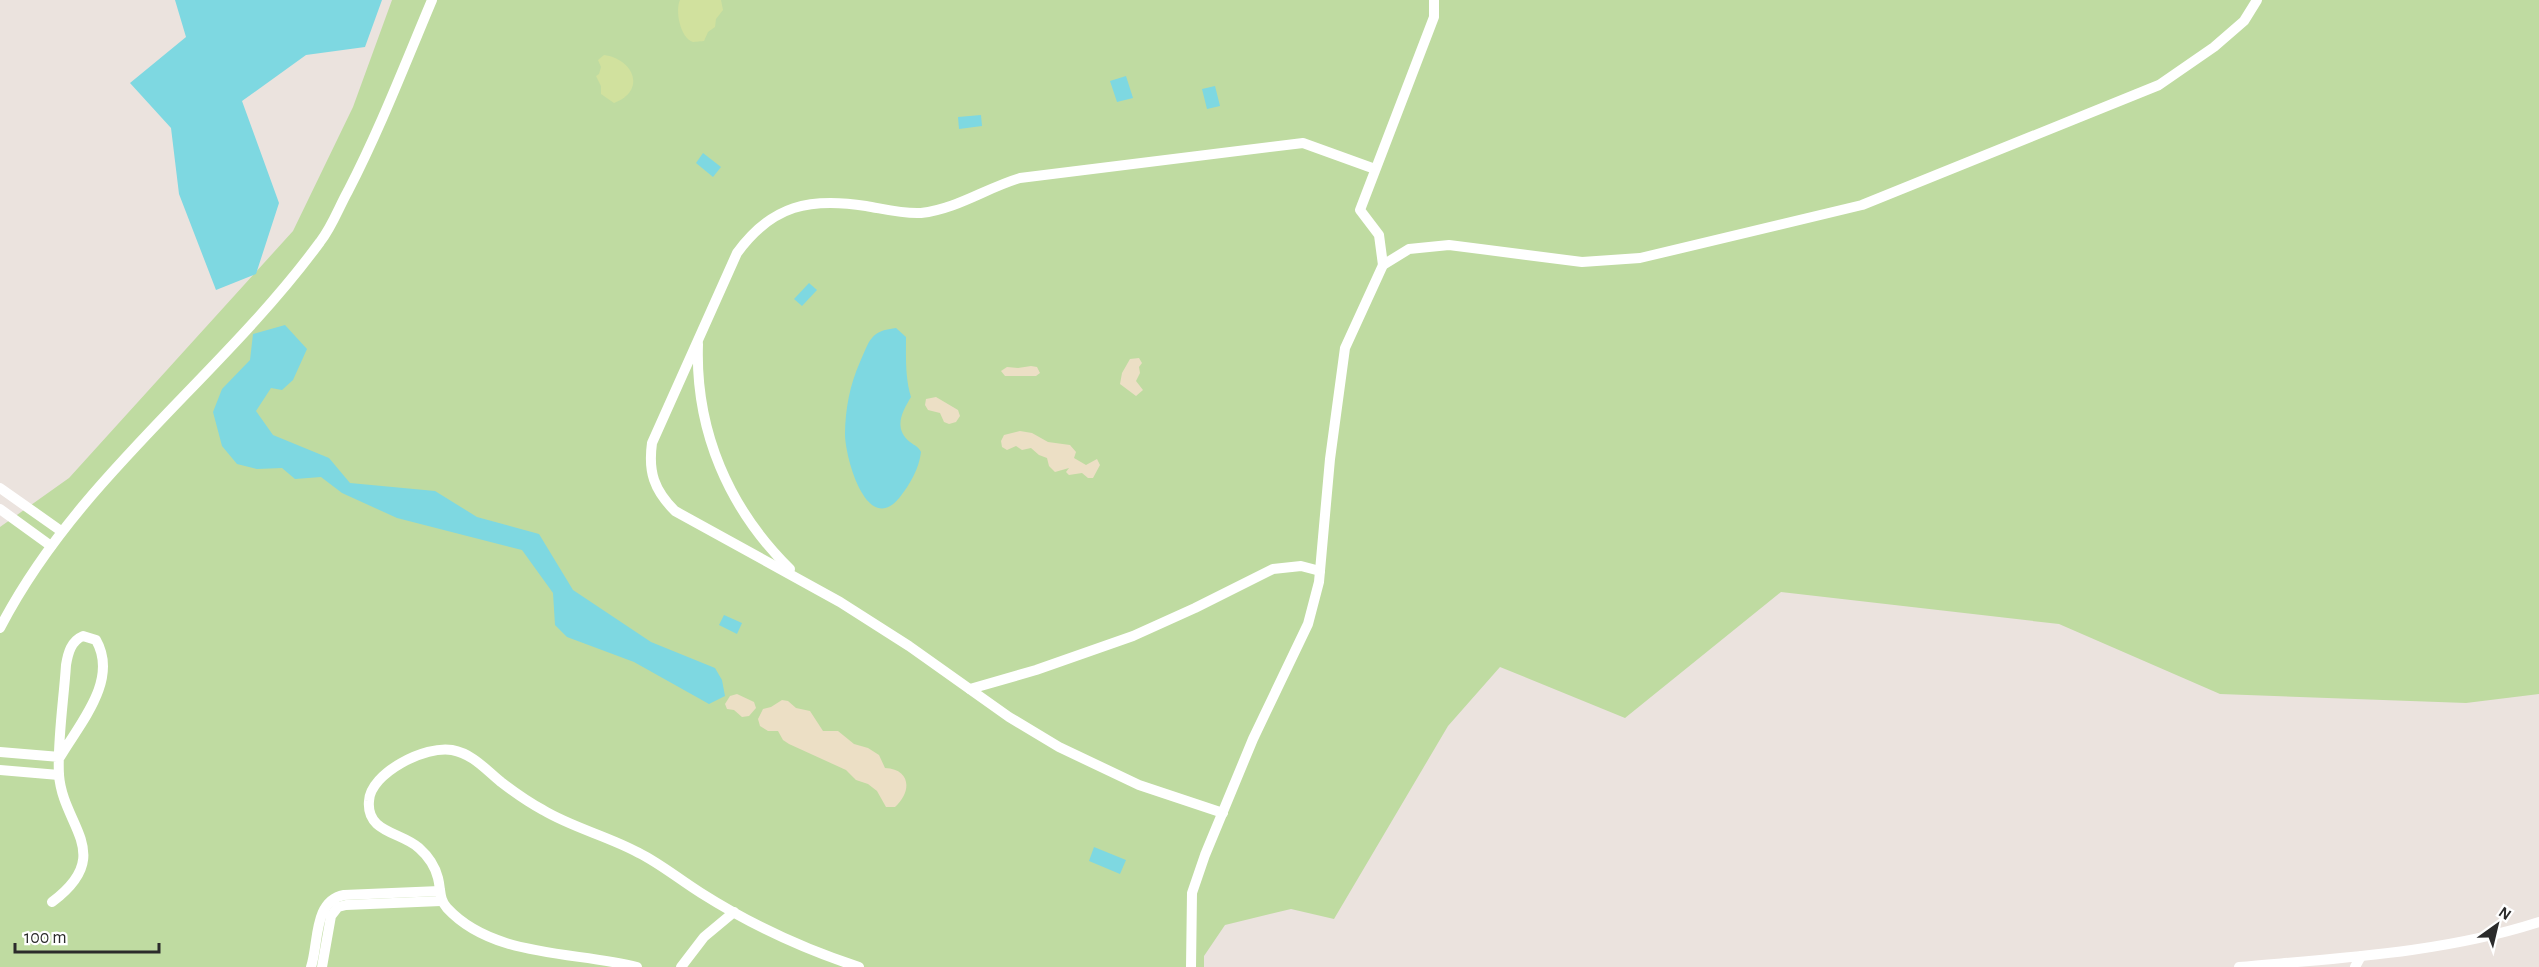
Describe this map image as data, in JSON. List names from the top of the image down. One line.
{"scale_bar":"100 m","north":"top right"}
